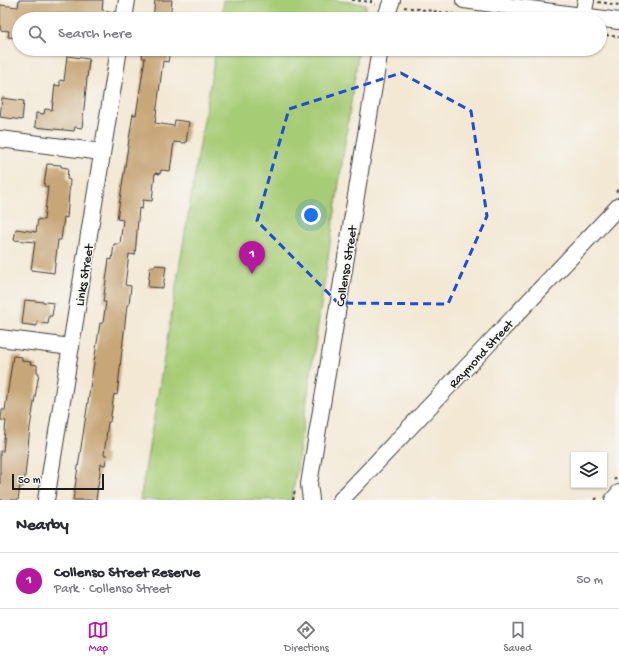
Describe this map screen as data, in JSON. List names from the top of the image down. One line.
{"streets":{"street":["Collenso Street","Links Street","Raymond Street"]},"scale_bar":"50 m","page":{"search":"Search here","pins":"1","scale":"50 m","heading":"Nearby","list":[{"mark":"1","name":"Collenso Street Reserve","note":"Park · Collenso Street","value":"50 m"}],"nav":["Map","Directions","Saved"]}}
